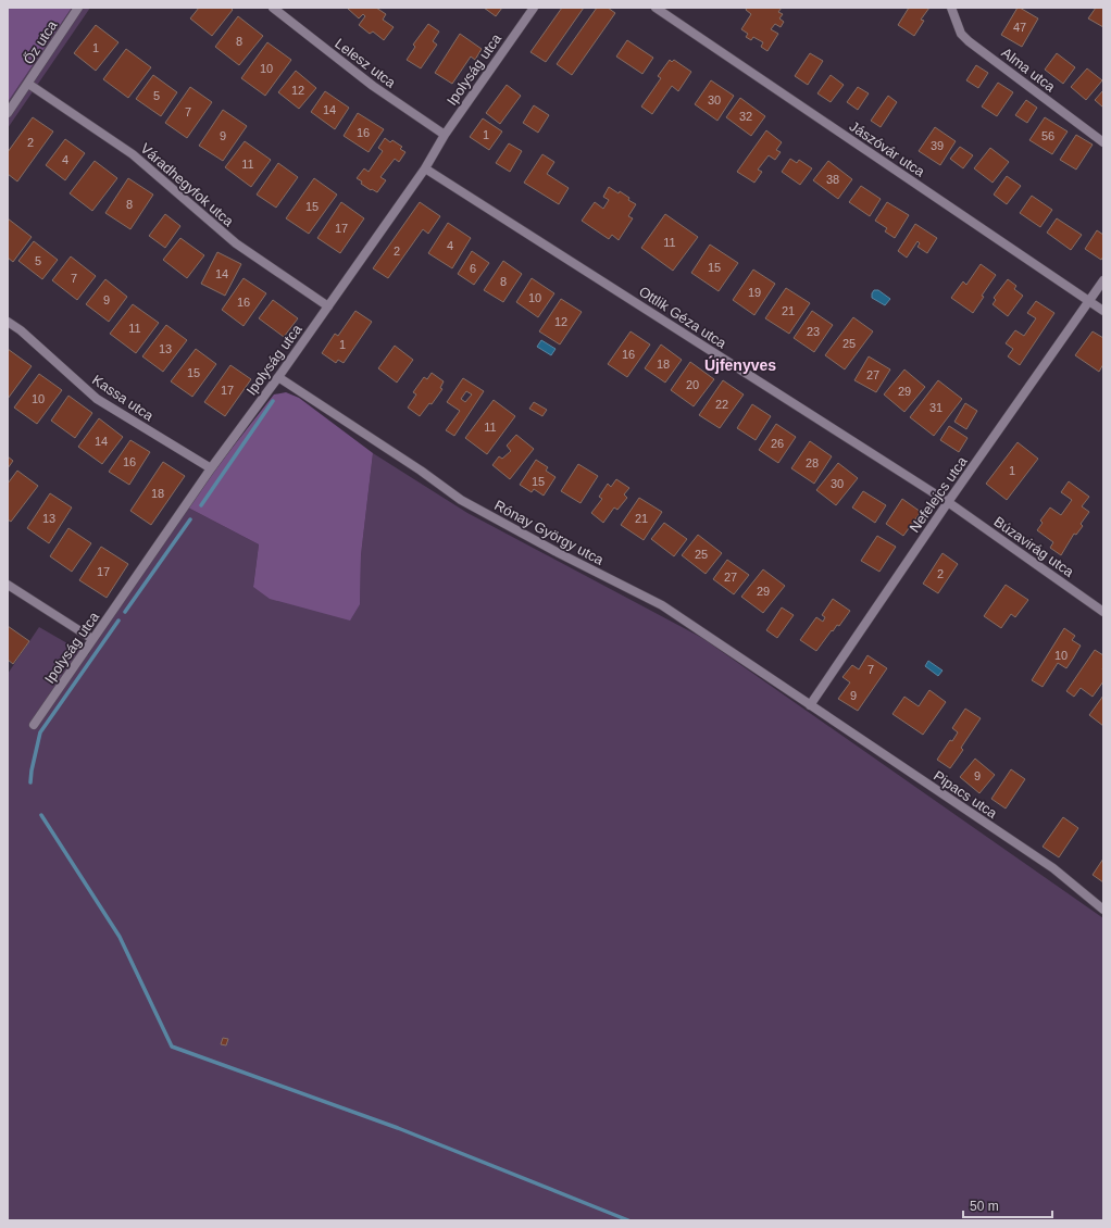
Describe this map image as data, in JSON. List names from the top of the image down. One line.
{"streets":{"street":["Őz utca","Lelesz utca","Ipolyság utca","Alma utca","Jászóvár utca","Váradhegyfok utca","Ottlik Géza utca","Kassa utca","Nefelejcs utca","Rónay György utca","Búzavirág utca","Pipacs utca"]},"crossings":[["Őz utca","Váradhegyfok utca"],["Lelesz utca","Ipolyság utca"],["Ipolyság utca","Váradhegyfok utca"],["Ipolyság utca","Ottlik Géza utca"],["Ipolyság utca","Kassa utca"],["Ipolyság utca","Rónay György utca"],["Jászóvár utca","Nefelejcs utca"],["Ottlik Géza utca","Nefelejcs utca"],["Ottlik Géza utca","Búzavirág utca"],["Nefelejcs utca","Rónay György utca"],["Nefelejcs utca","Búzavirág utca"],["Nefelejcs utca","Pipacs utca"],["Rónay György utca","Pipacs utca"]],"districts":["Újfenyves"],"house_numbers":["47","8","1","10","12","5","30","14","7","32","16","1","9","56","2","39","4","11","38","8","15","17","11","4","2","5","15","6","14","7","8","19","10","9","16","21","12","11","23","25","1","13","16","18","15","27","20","17","29","10","22","31","11","14","26","16","28","1","15","30","18","13","21","25","17","2","27","29","10","7","9","9"],"scale_bar":"50 m"}
